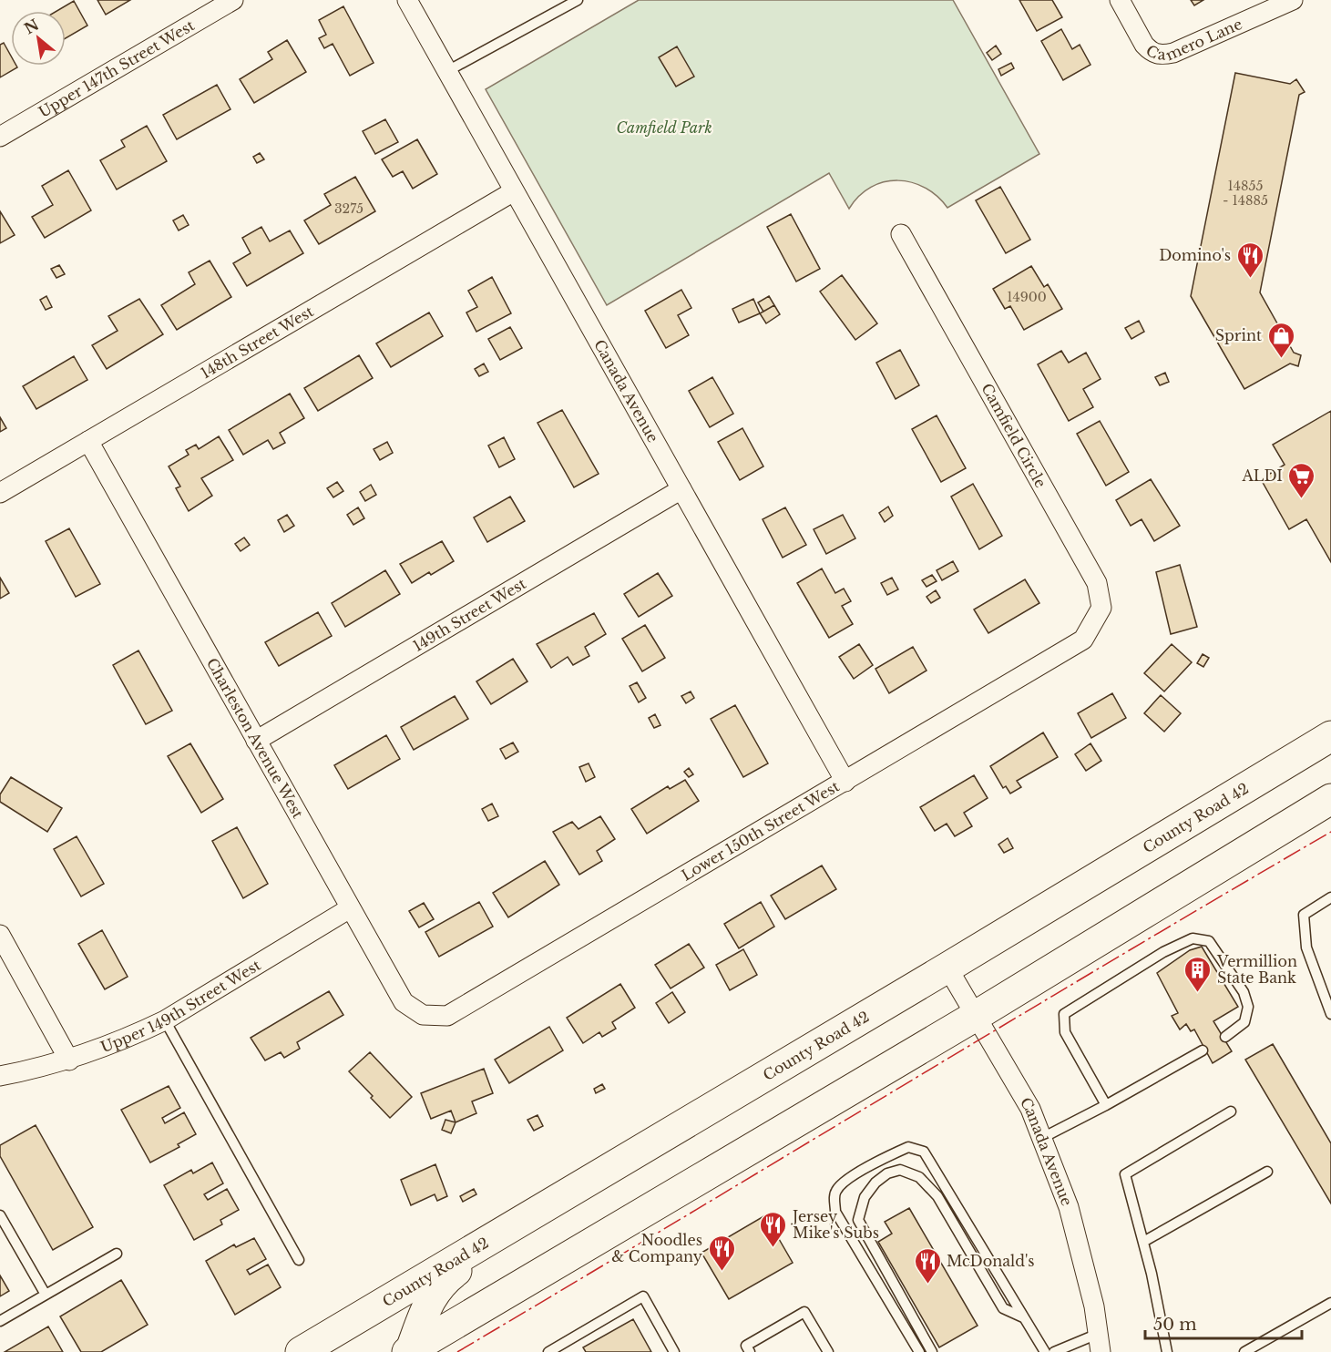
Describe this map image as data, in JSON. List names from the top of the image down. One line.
{"streets":{"highway":["County Road 42"],"street":["Camero Lane","Upper 147th Street West","148th Street West","Canada Avenue","Camfield Circle","149th Street West","Charleston Avenue West","Lower 150th Street West","Upper 149th Street West"]},"crossings":[["148th Street West","Canada Avenue"],["148th Street West","Charleston Avenue West"],["Canada Avenue","149th Street West"],["Canada Avenue","County Road 42"],["Canada Avenue","Lower 150th Street West"],["Camfield Circle","Lower 150th Street West"],["149th Street West","Charleston Avenue West"],["Charleston Avenue West","Lower 150th Street West"],["Charleston Avenue West","Upper 149th Street West"]],"parks":["Camfield Park"],"places":{"restaurant":["Domino's","Jersey Mike's Subs","Noodles & Company","McDonald's"],"shop":["Sprint"],"supermarket":["ALDI"],"building":["Vermillion State Bank"]},"house_numbers":["14855 - 14885","3275","14900"],"scale_bar":"50 m","north":"top left"}
